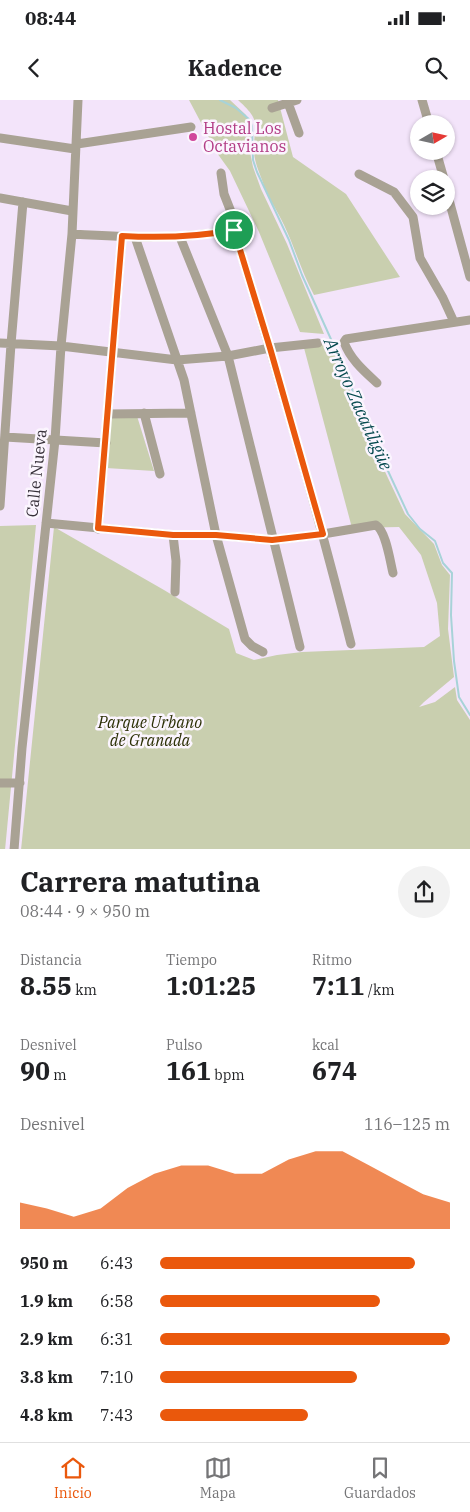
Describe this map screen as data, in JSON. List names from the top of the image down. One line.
{"streets":{"street":["Calle Nueva"]},"water":["Arroyo Zacatiligüe"],"parks":["Parque Urbano de Granada"],"places":["Hostal Los Octavianos"],"north":"right","page":{"status":"08:44","header":"Kadence","heading":["Carrera matutina","08:44 · 9 × 950 m"],"stats":[["Distancia","8.55 km"],["Tiempo","1:01:25"],["Ritmo","7:11 /km"],["Desnivel","90 m"],["Pulso","161 bpm"],["kcal","674"]],"chart":["Desnivel","116–125 m"],"list":[{"name":"950 m","note":"6:43"},{"name":"1.9 km","note":"6:58"},{"name":"2.9 km","note":"6:31"},{"name":"3.8 km","note":"7:10"},{"name":"4.8 km","note":"7:43"}],"tabs":["Inicio","Mapa","Guardados"]}}
